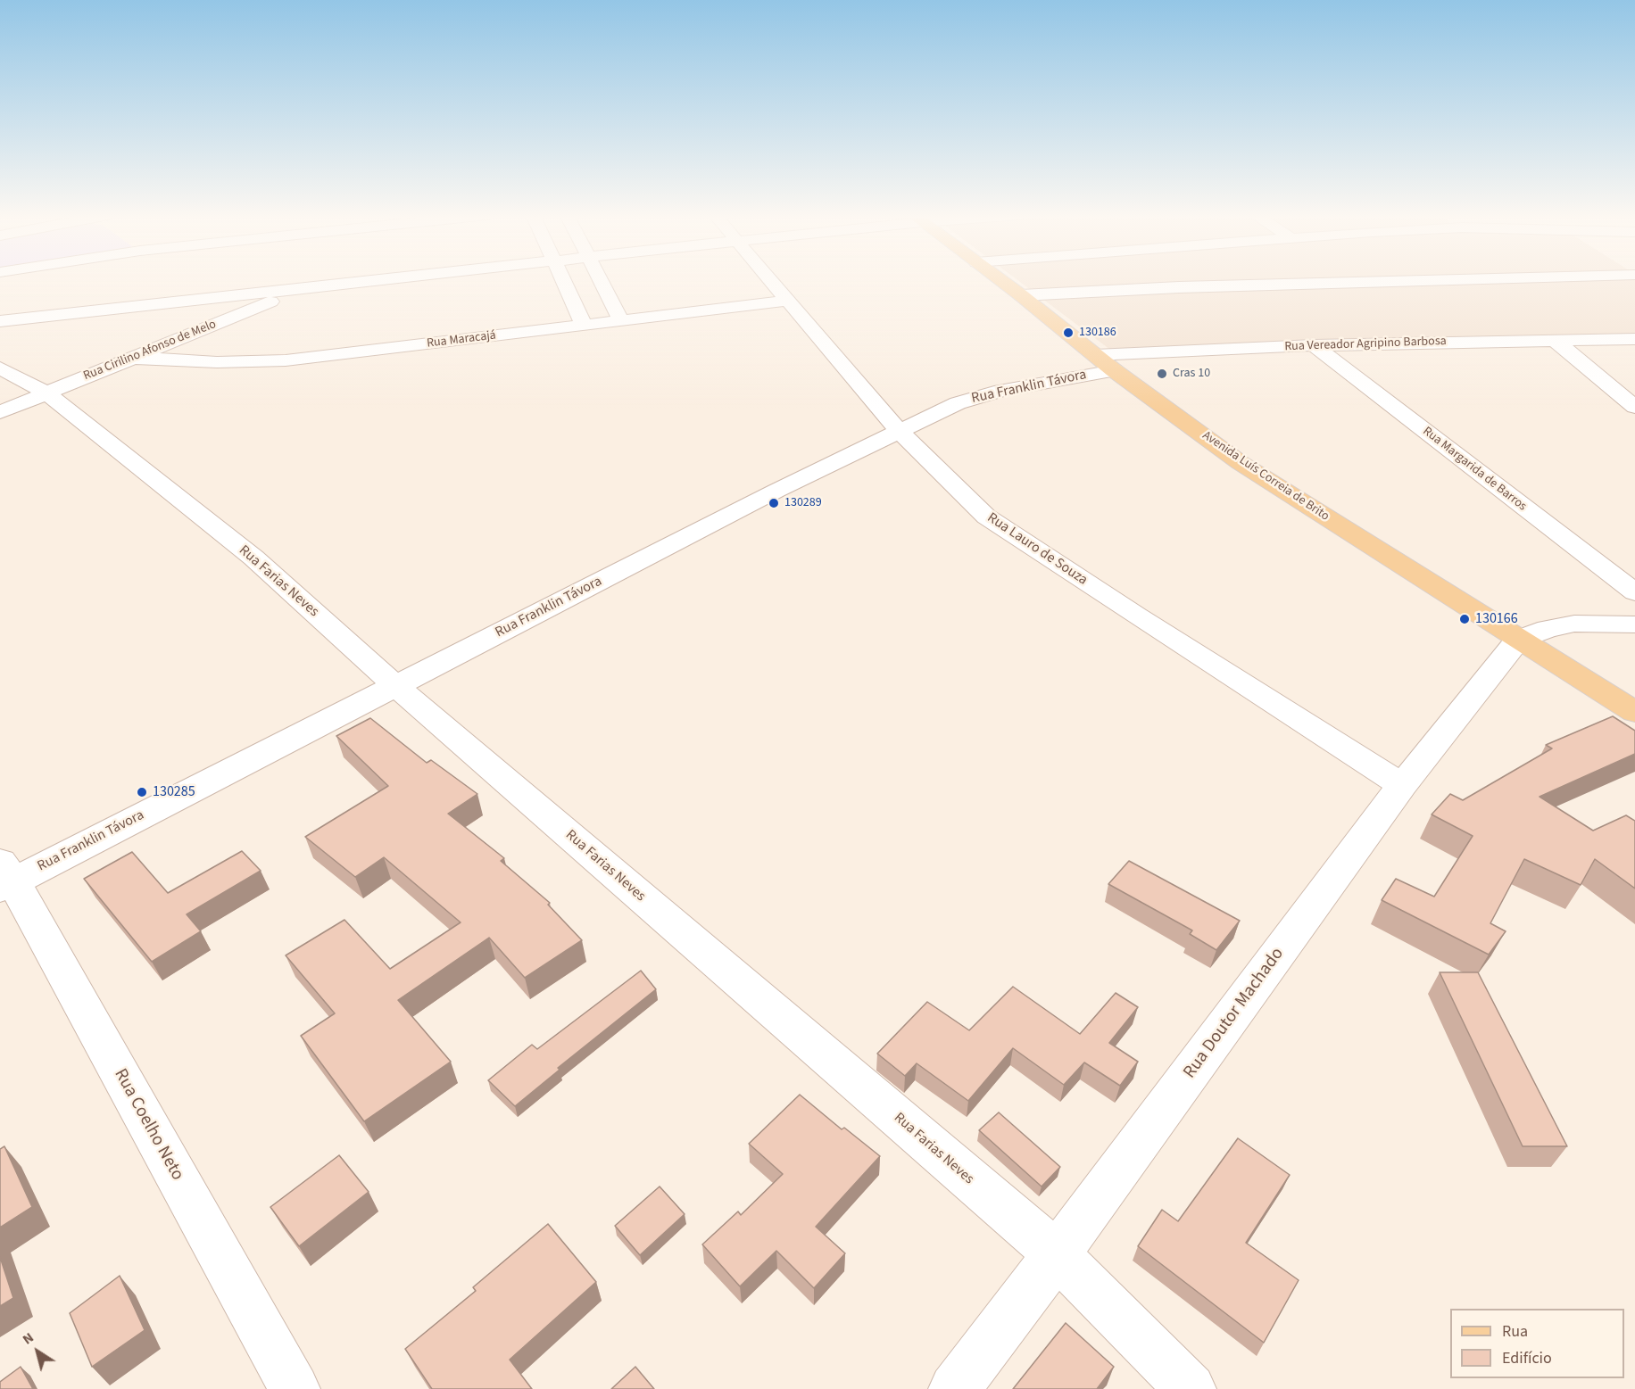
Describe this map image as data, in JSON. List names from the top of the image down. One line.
{"streets":{"main road":["Avenida Luís Correia de Brito"],"street":["Rua Maracajá","Rua Vereador Agripino Barbosa","Rua Cirilino Afonso de Melo","Rua Franklin Távora","Rua Margarida de Barros","Rua Lauro de Souza","Rua Farias Neves","Rua Doutor Machado","Rua Coelho Neto"]},"crossings":[["Rua Maracajá","Rua Cirilino Afonso de Melo"],["Rua Maracajá","Rua Lauro de Souza"],["Rua Vereador Agripino Barbosa","Rua Franklin Távora"],["Rua Vereador Agripino Barbosa","Rua Margarida de Barros"],["Rua Vereador Agripino Barbosa","Avenida Luís Correia de Brito"],["Rua Cirilino Afonso de Melo","Rua Farias Neves"],["Rua Franklin Távora","Avenida Luís Correia de Brito"],["Rua Franklin Távora","Rua Lauro de Souza"],["Rua Franklin Távora","Rua Farias Neves"],["Rua Franklin Távora","Rua Coelho Neto"],["Avenida Luís Correia de Brito","Rua Doutor Machado"],["Rua Lauro de Souza","Rua Doutor Machado"],["Rua Farias Neves","Rua Doutor Machado"]],"places":["130186","Cras 10","130289","130166","130285"],"legend":["Rua","Edifício"],"north":"top left"}
